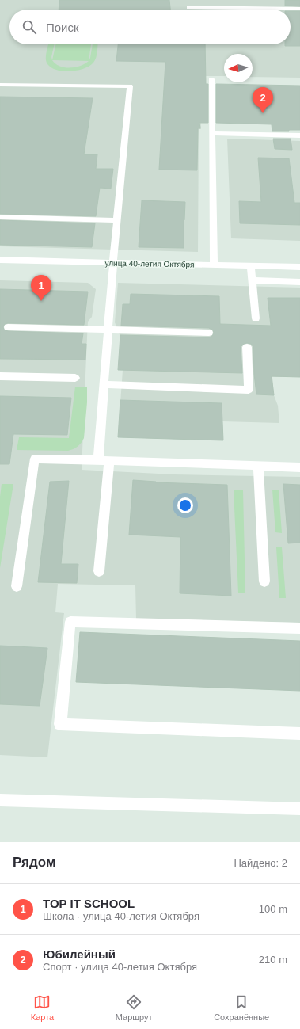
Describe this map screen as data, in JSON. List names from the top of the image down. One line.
{"streets":{"street":["улица 40-летия Октября"]},"north":"left","page":{"search":"Поиск","pins":["2","1"],"heading":["Рядом","Найдено: 2"],"list":[{"mark":"1","name":"TOP IT SCHOOL","note":"Школа · улица 40-летия Октября","value":"100 m"},{"mark":"2","name":"Юбилейный","note":"Спорт · улица 40-летия Октября","value":"210 m"}],"nav":["Карта","Маршрут","Сохранённые"]}}
